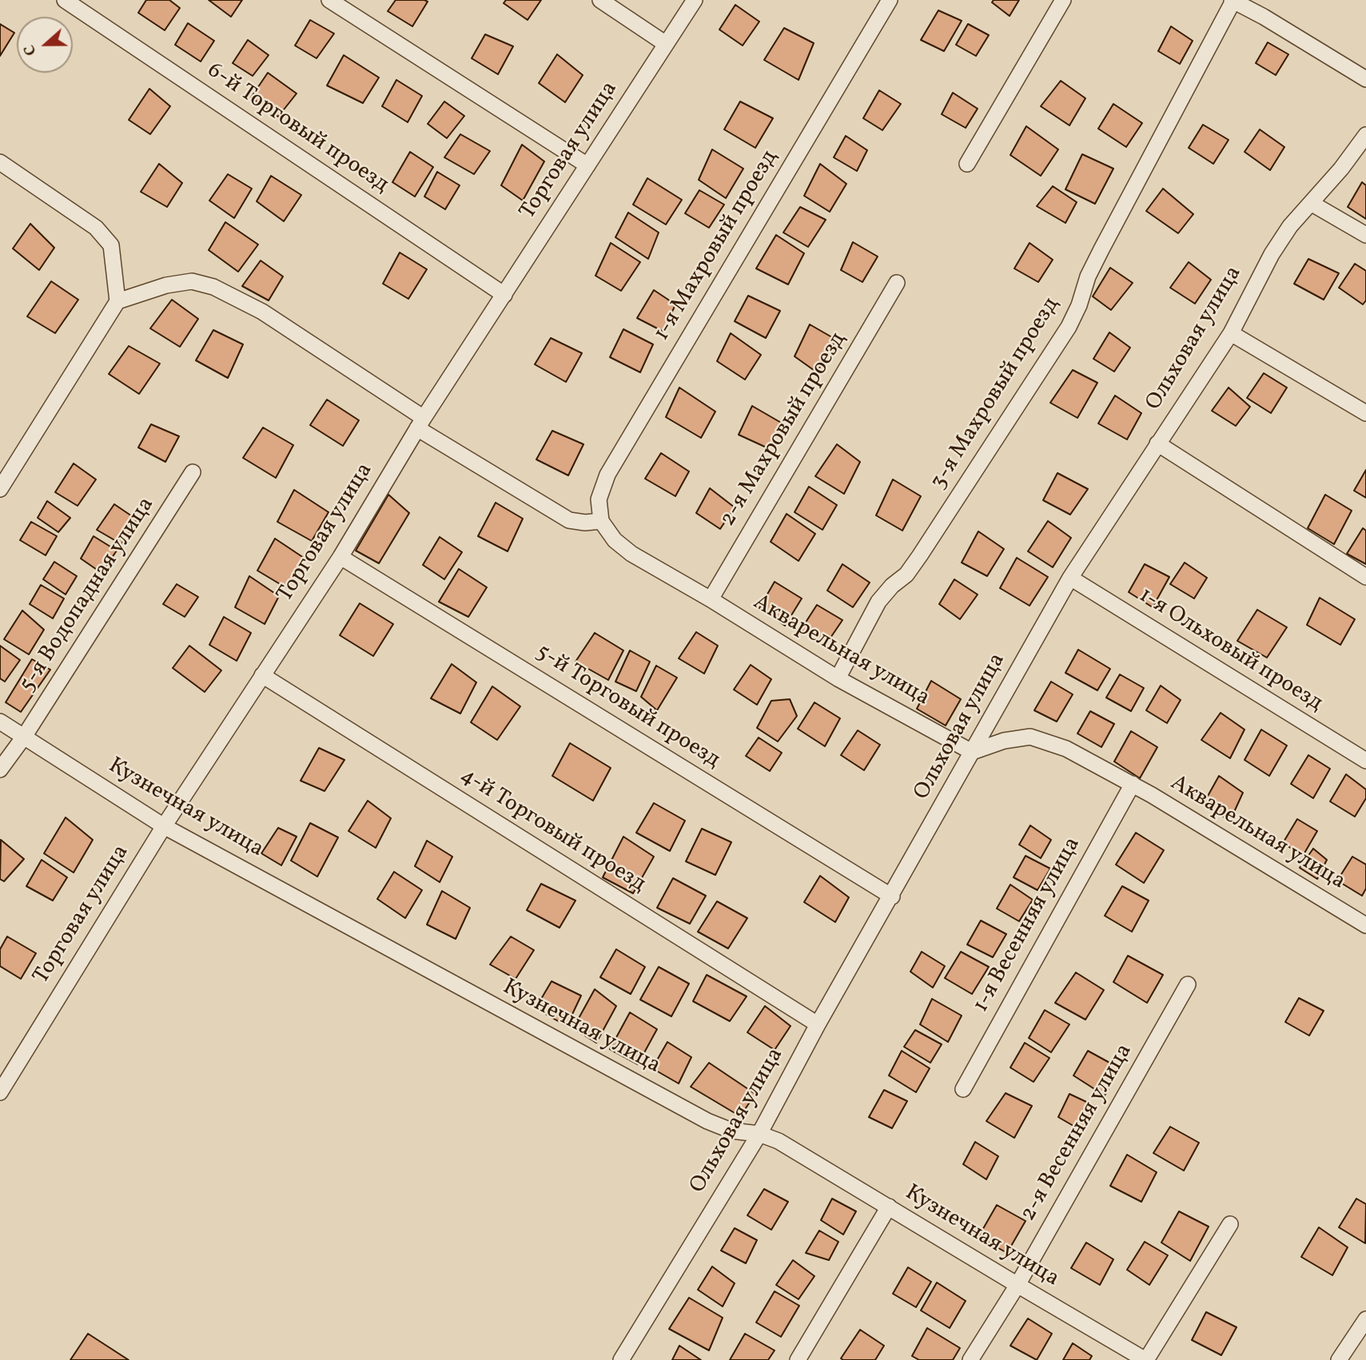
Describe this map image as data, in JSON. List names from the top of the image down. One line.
{"streets":{"street":["6-й Торговый проезд","Торговая улица","1-я Махровый проезд","Ольховая улица","3-я Махровый проезд","2-я Махровый проезд","5-я Водопадная улица","1-я Ольховый проезд","Акварельная улица","5-й Торговый проезд","Кузнечная улица","4-й Торговый проезд","1-я Весенняя улица","2-я Весенняя улица"]},"crossings":[["6-й Торговый проезд","Торговая улица"],["Торговая улица","5-й Торговый проезд"],["Торговая улица","Кузнечная улица"],["Торговая улица","4-й Торговый проезд"],["1-я Махровый проезд","Акварельная улица"],["Ольховая улица","1-я Ольховый проезд"],["Ольховая улица","Акварельная улица"],["Ольховая улица","5-й Торговый проезд"],["Ольховая улица","Кузнечная улица"],["Ольховая улица","4-й Торговый проезд"],["3-я Махровый проезд","Акварельная улица"],["2-я Махровый проезд","Акварельная улица"],["5-я Водопадная улица","Кузнечная улица"],["Акварельная улица","1-я Весенняя улица"],["Кузнечная улица","2-я Весенняя улица"]],"north":"left"}
